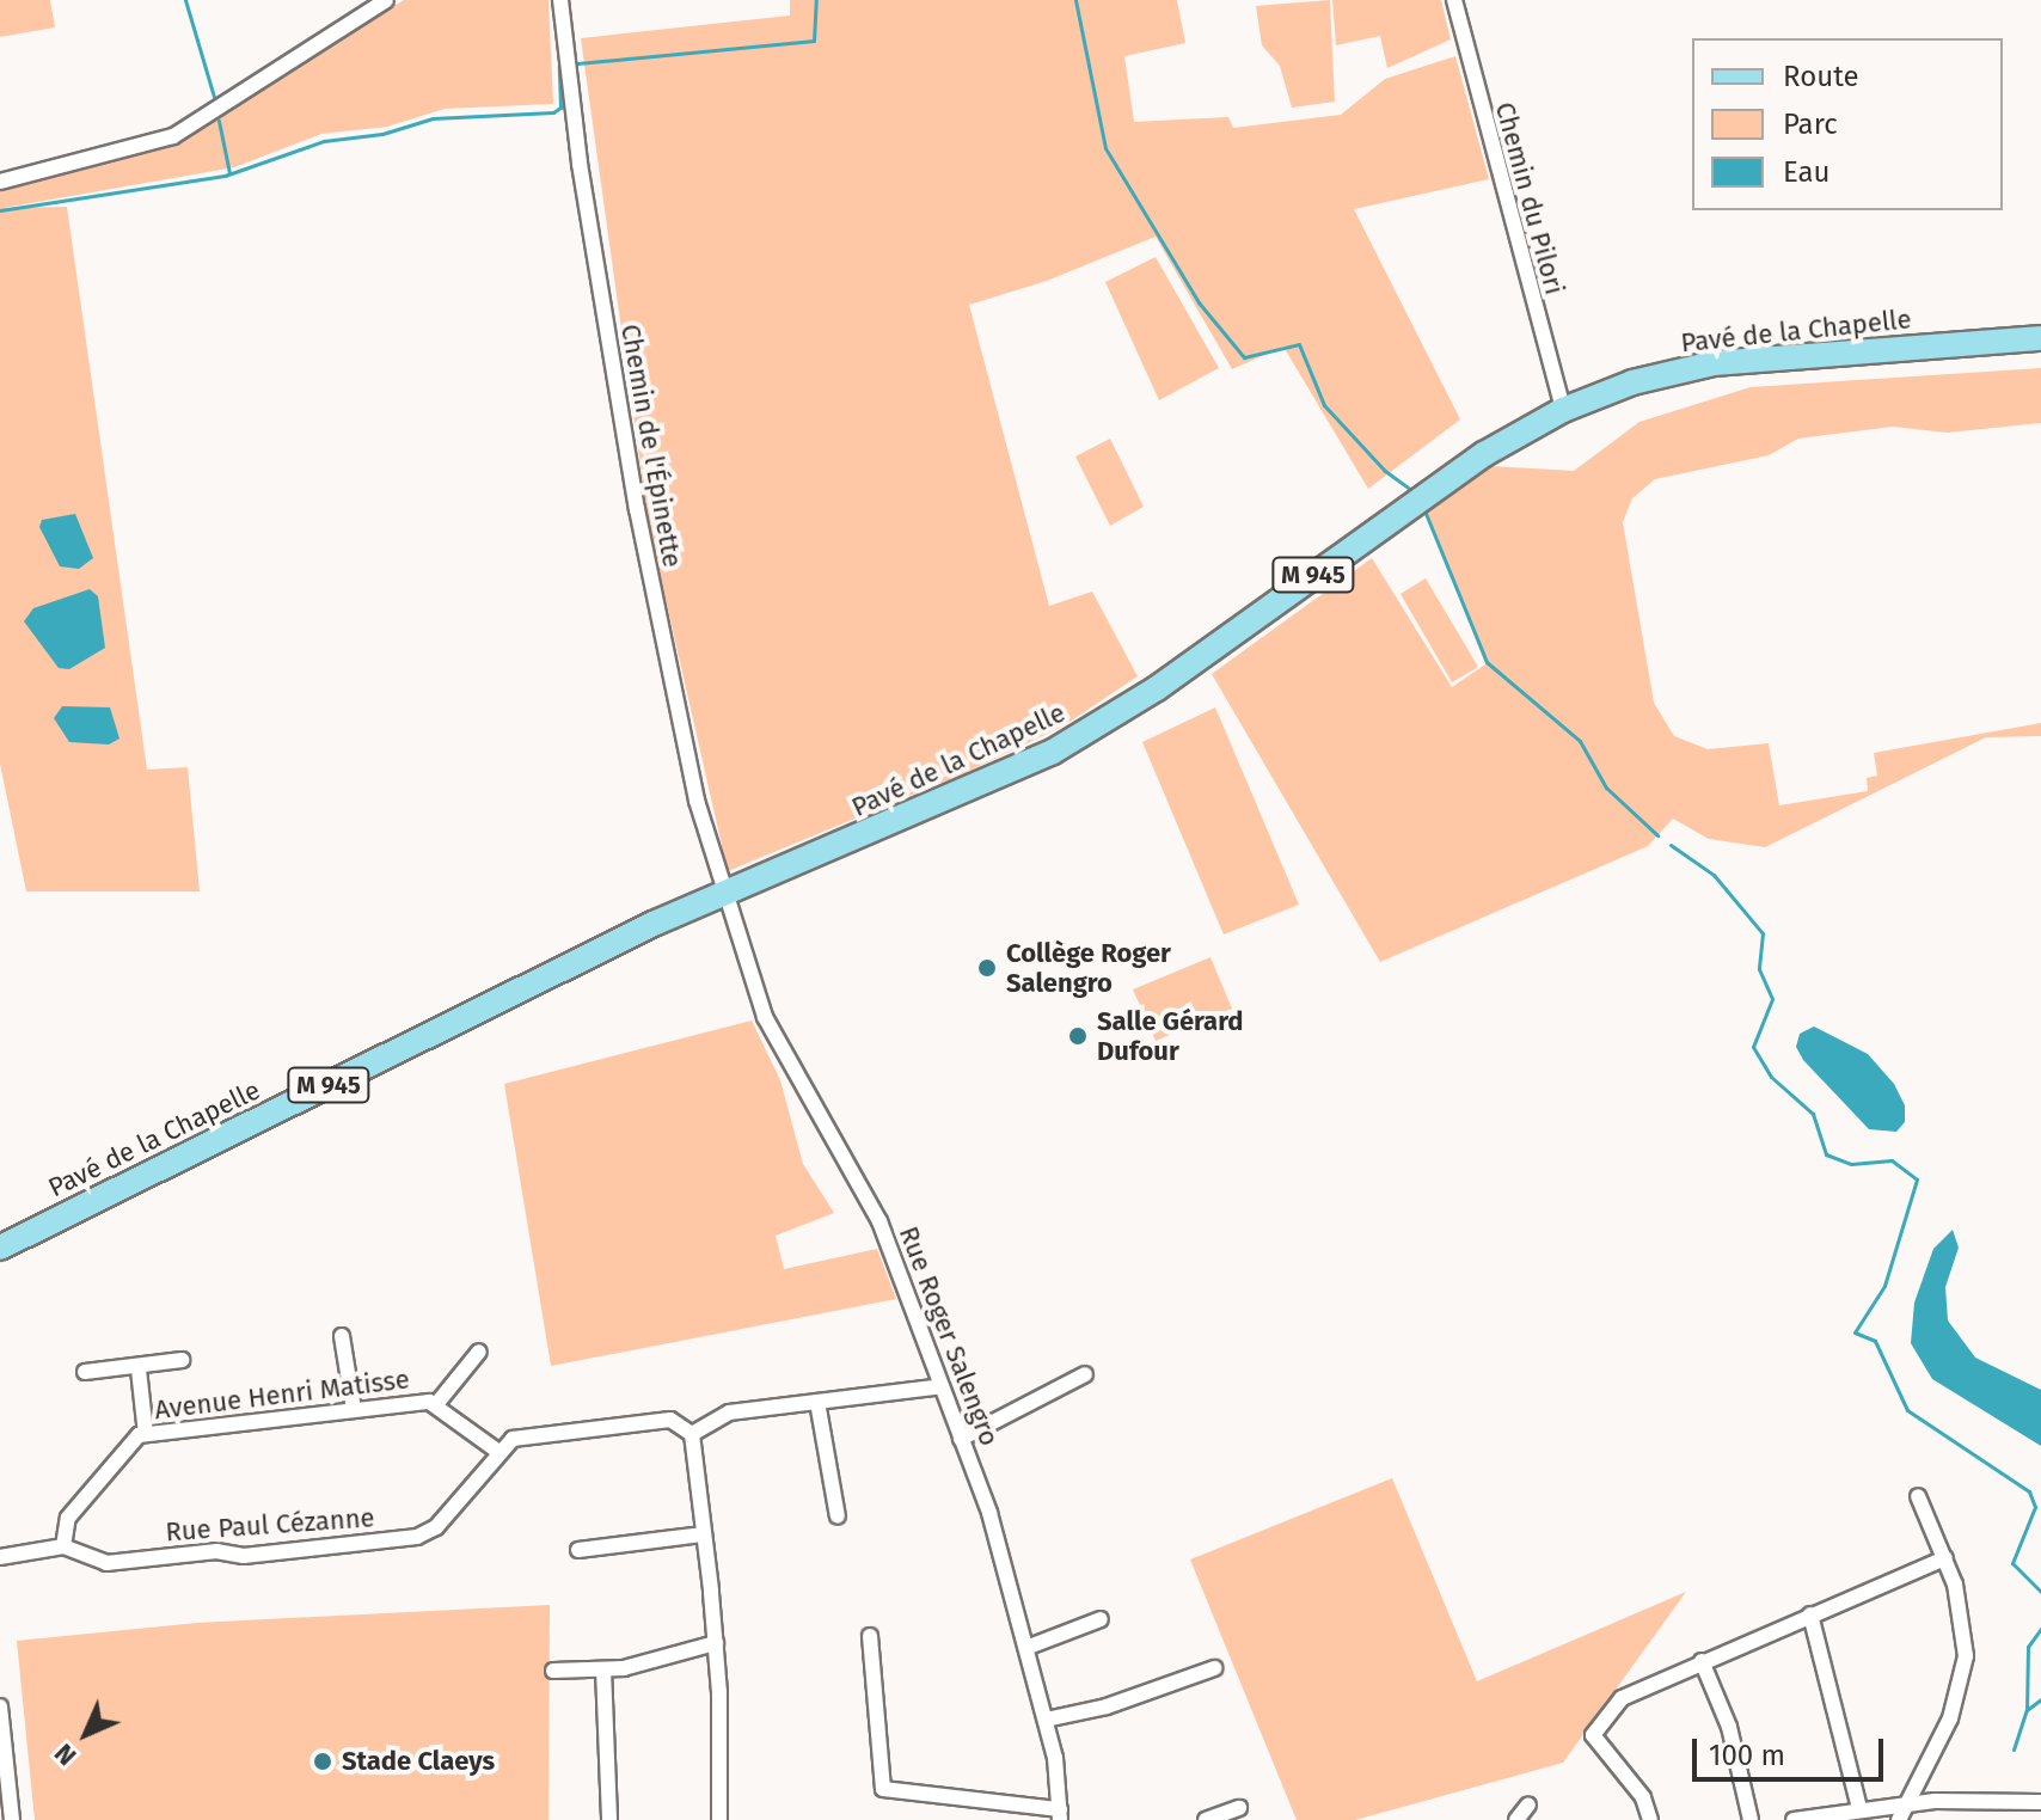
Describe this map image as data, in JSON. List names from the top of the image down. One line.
{"streets":{"main road":["Pavé de la Chapelle","M 945"],"street":["Chemin du Pilori","Chemin de l'Épinette","Rue Roger Salengro","Avenue Henri Matisse","Rue Paul Cézanne"]},"crossings":[["Chemin du Pilori","Pavé de la Chapelle"],["Pavé de la Chapelle","Chemin de l'Épinette"],["Pavé de la Chapelle","Rue Roger Salengro"],["Chemin de l'Épinette","Rue Roger Salengro"],["Avenue Henri Matisse","Rue Paul Cézanne"]],"places":["Collège Roger Salengro","Salle Gérard Dufour","Stade Claeys"],"legend":["Route","Parc","Eau"],"scale_bar":"100 m","north":"bottom left"}
